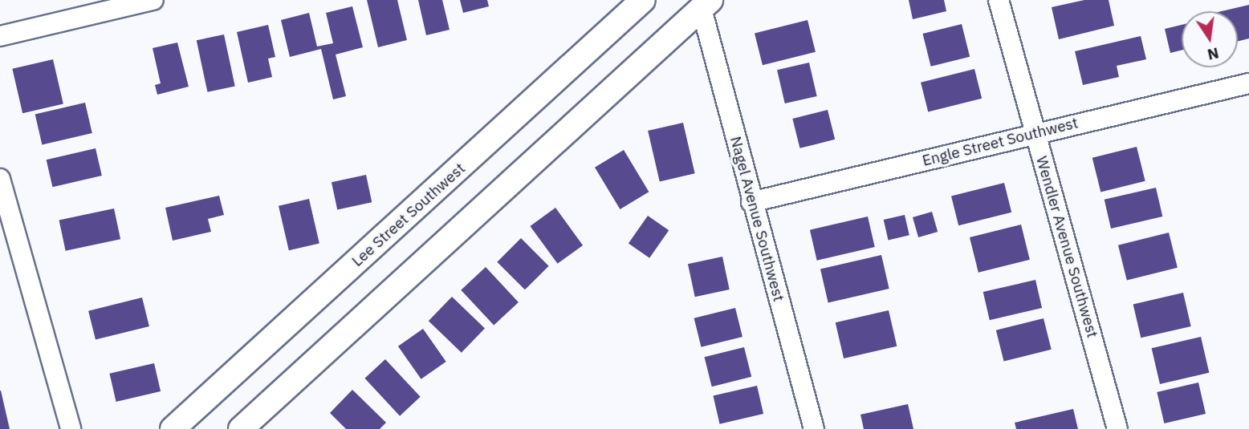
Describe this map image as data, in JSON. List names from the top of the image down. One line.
{"streets":{"street":["Engle Street Southwest","Lee Street Southwest","Nagel Avenue Southwest","Wendler Avenue Southwest"]},"crossings":[["Engle Street Southwest","Nagel Avenue Southwest"],["Engle Street Southwest","Wendler Avenue Southwest"]],"north":"bottom"}
